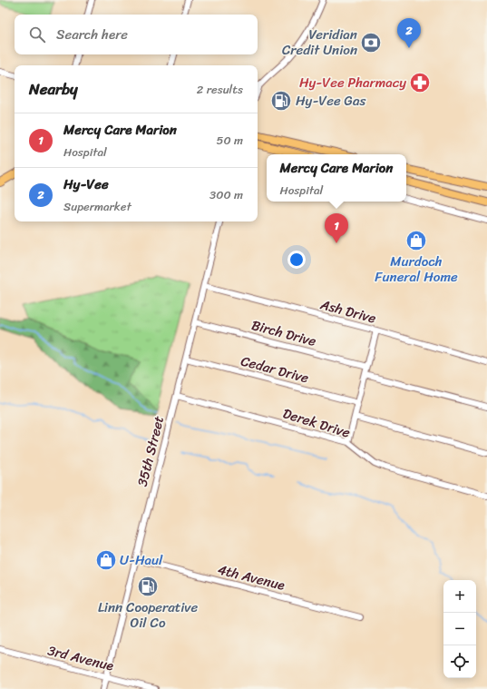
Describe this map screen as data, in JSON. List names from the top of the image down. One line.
{"streets":{"street":["Ash Drive","Birch Drive","Cedar Drive","Derek Drive","35th Street","4th Avenue","3rd Avenue"]},"crossings":[["Ash Drive","35th Street"],["Birch Drive","35th Street"],["Cedar Drive","35th Street"],["Derek Drive","35th Street"],["35th Street","4th Avenue"],["35th Street","3rd Avenue"]],"places":{"bank":["Veridian Credit Union"],"pharmacy":["Hy-Vee Pharmacy"],"fuel station":["Hy-Vee Gas","Linn Cooperative Oil Co"],"shop":["Murdoch Funeral Home","U-Haul"]},"page":{"search":"Search here","pins":["2","1"],"heading":["Nearby","2 results"],"list":[{"mark":"1","name":"Mercy Care Marion","note":"Hospital","value":"50 m"},{"mark":"2","name":"Hy-Vee","note":"Supermarket","value":"300 m"}],"popup":["Mercy Care Marion","Hospital"],"map_buttons":["+","−"]}}
